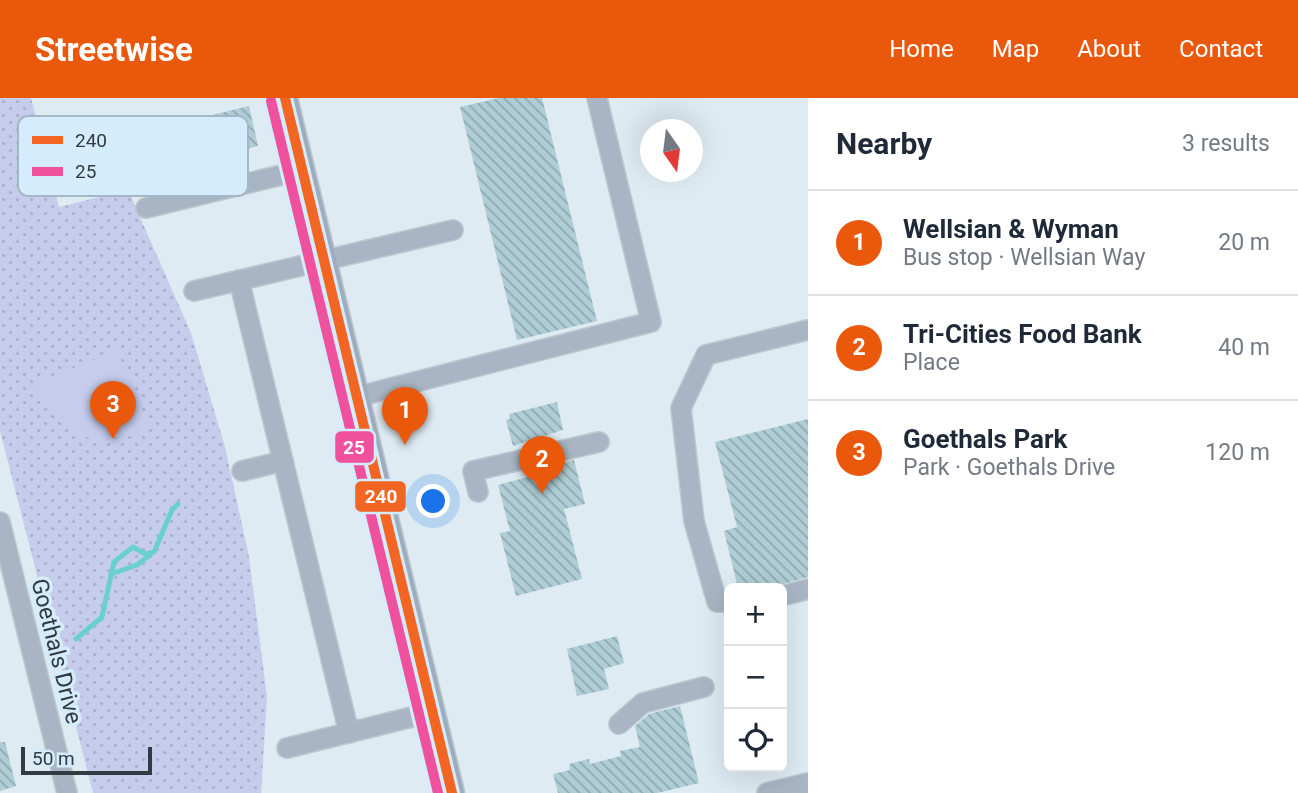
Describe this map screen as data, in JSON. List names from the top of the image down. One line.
{"streets":{"street":["Goethals Drive"]},"lines":["transit line 240","transit line 25"],"legend":["240","25"],"scale_bar":"50 m","north":"bottom","page":{"header":"Streetwise","nav":["Home","Map","About","Contact"],"heading":["Nearby","3 results"],"list":[{"mark":"1","name":"Wellsian & Wyman","note":"Bus stop · Wellsian Way","value":"20 m"},{"mark":"2","name":"Tri-Cities Food Bank","note":"Place","value":"40 m"},{"mark":"3","name":"Goethals Park","note":"Park · Goethals Drive","value":"120 m"}],"pins":["3","1","2"],"map_buttons":["+","−"],"scale":"50 m"}}
